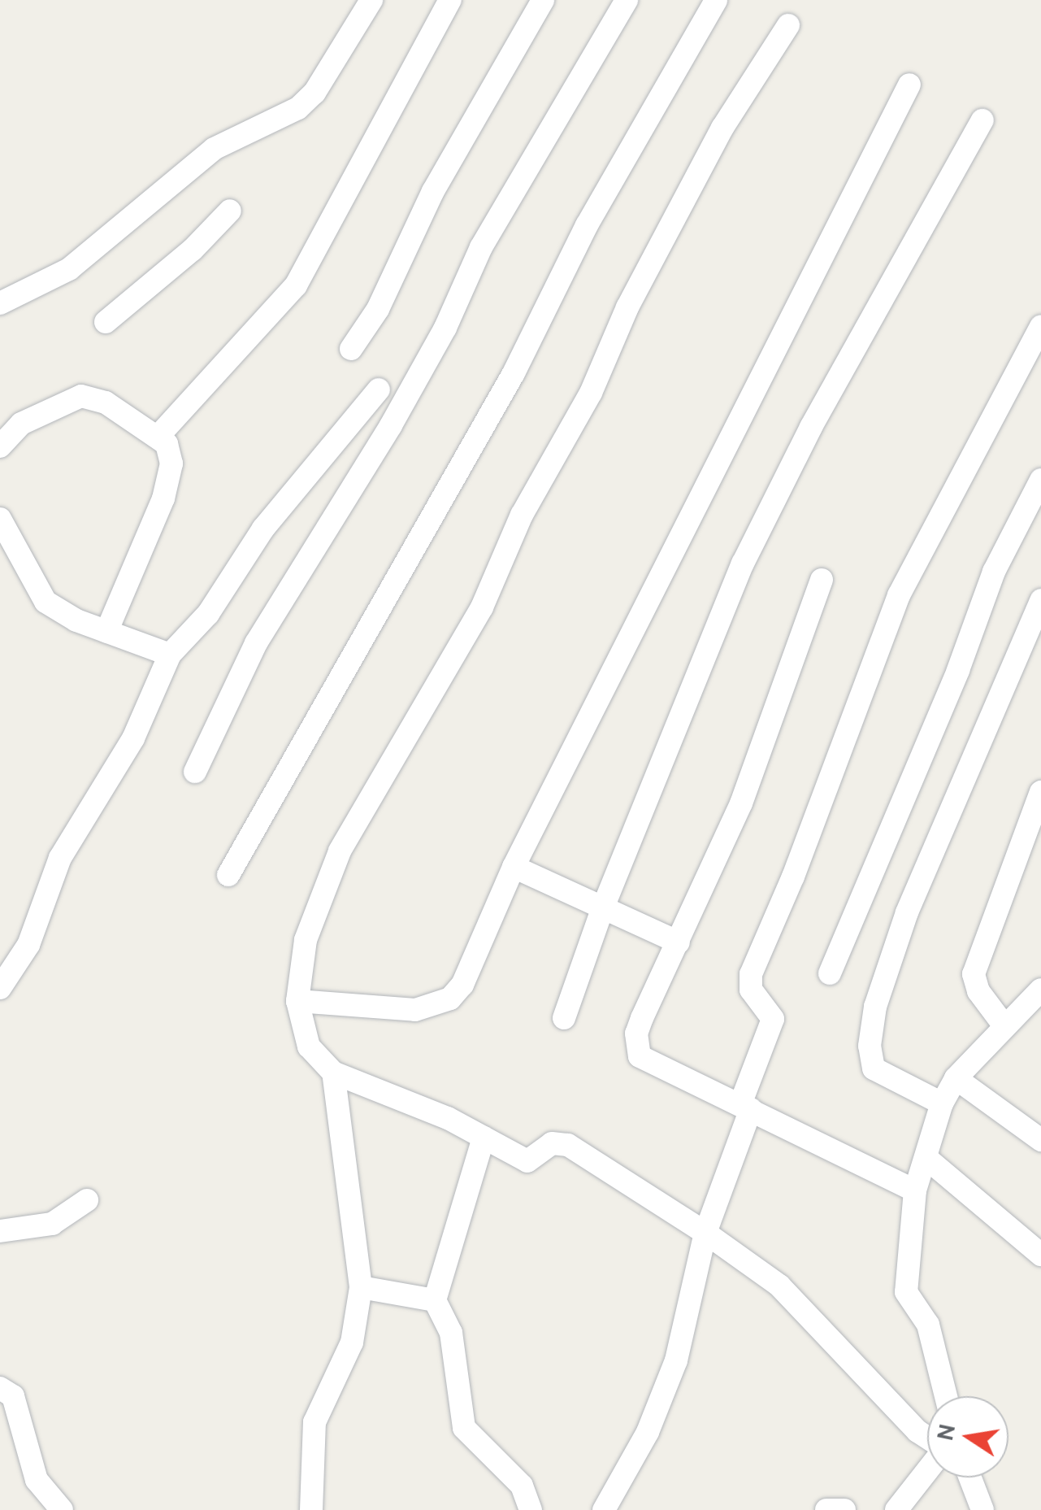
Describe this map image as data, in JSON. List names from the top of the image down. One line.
{"north":"left"}
